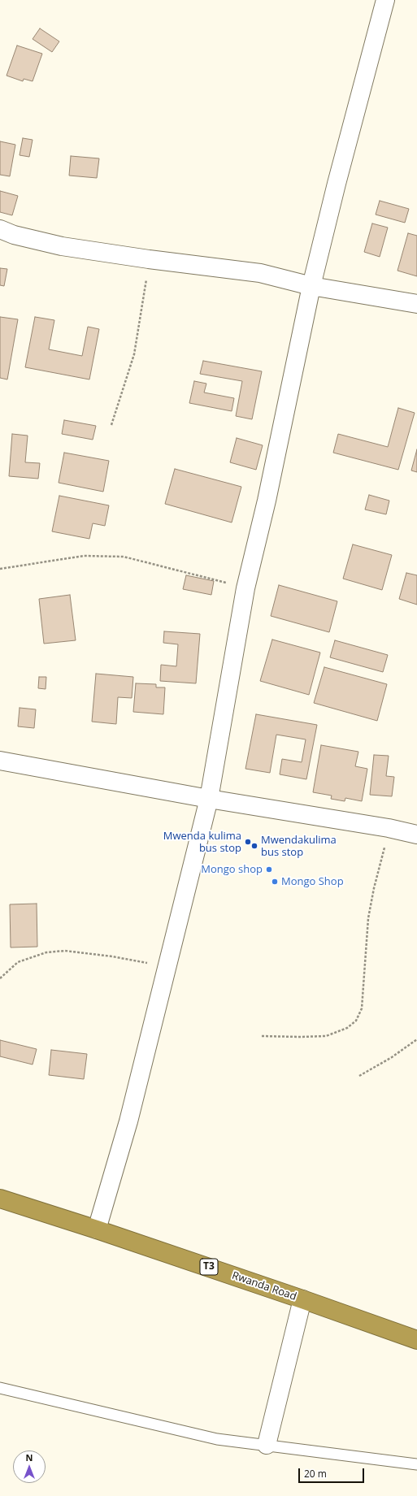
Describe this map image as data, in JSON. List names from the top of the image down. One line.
{"streets":{"highway":["T3","Rwanda Road"]},"places":["Mwenda kulima bus stop","Mwendakulima bus stop","Mongo shop","Mongo Shop"],"scale_bar":"20 m","north":"top"}
